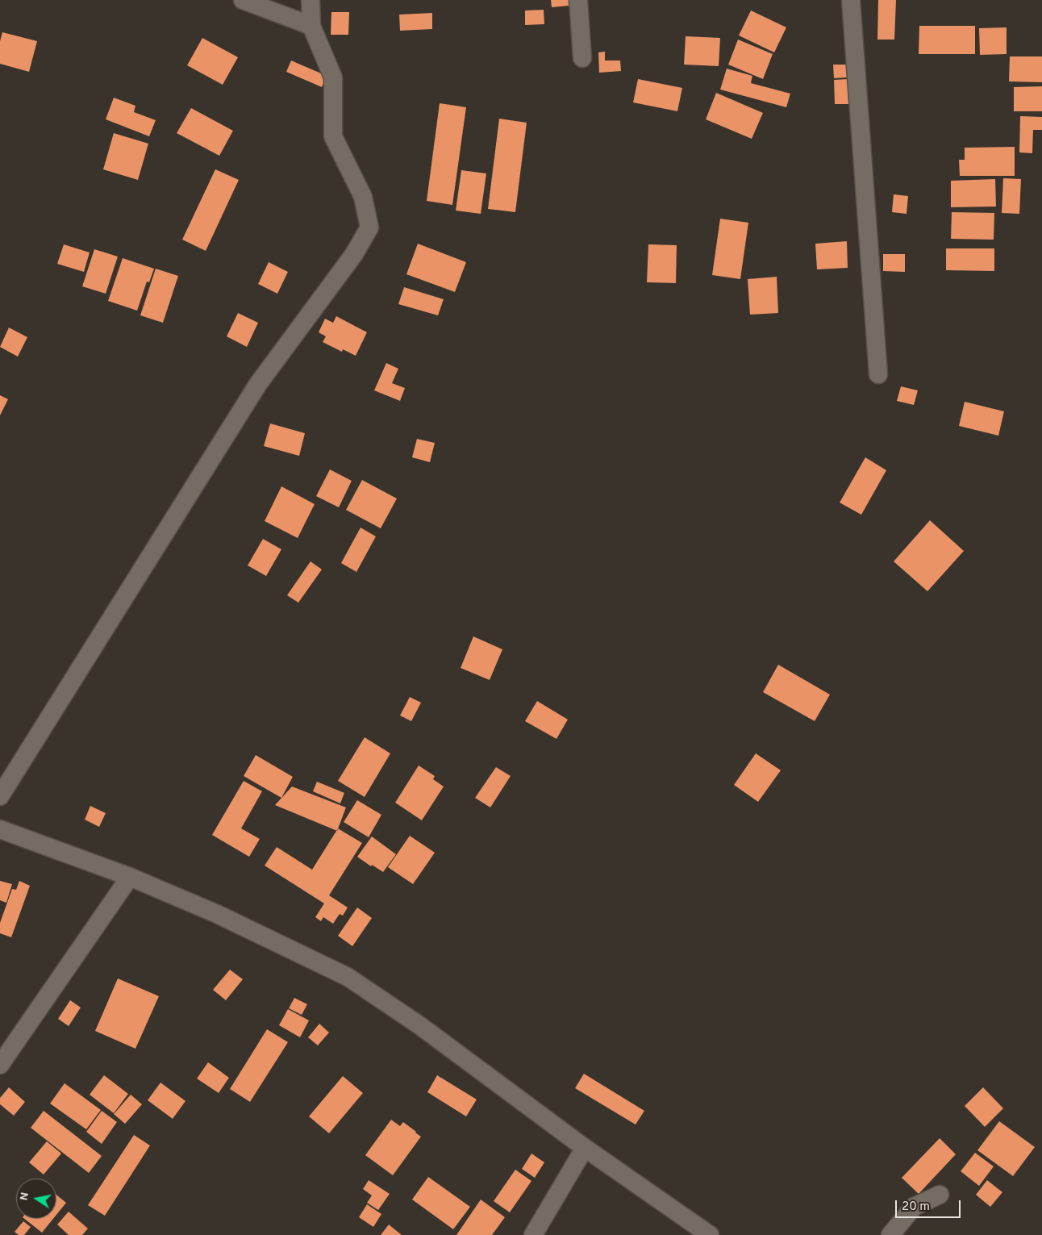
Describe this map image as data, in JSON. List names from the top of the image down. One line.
{"scale_bar":"20 m","north":"left"}
